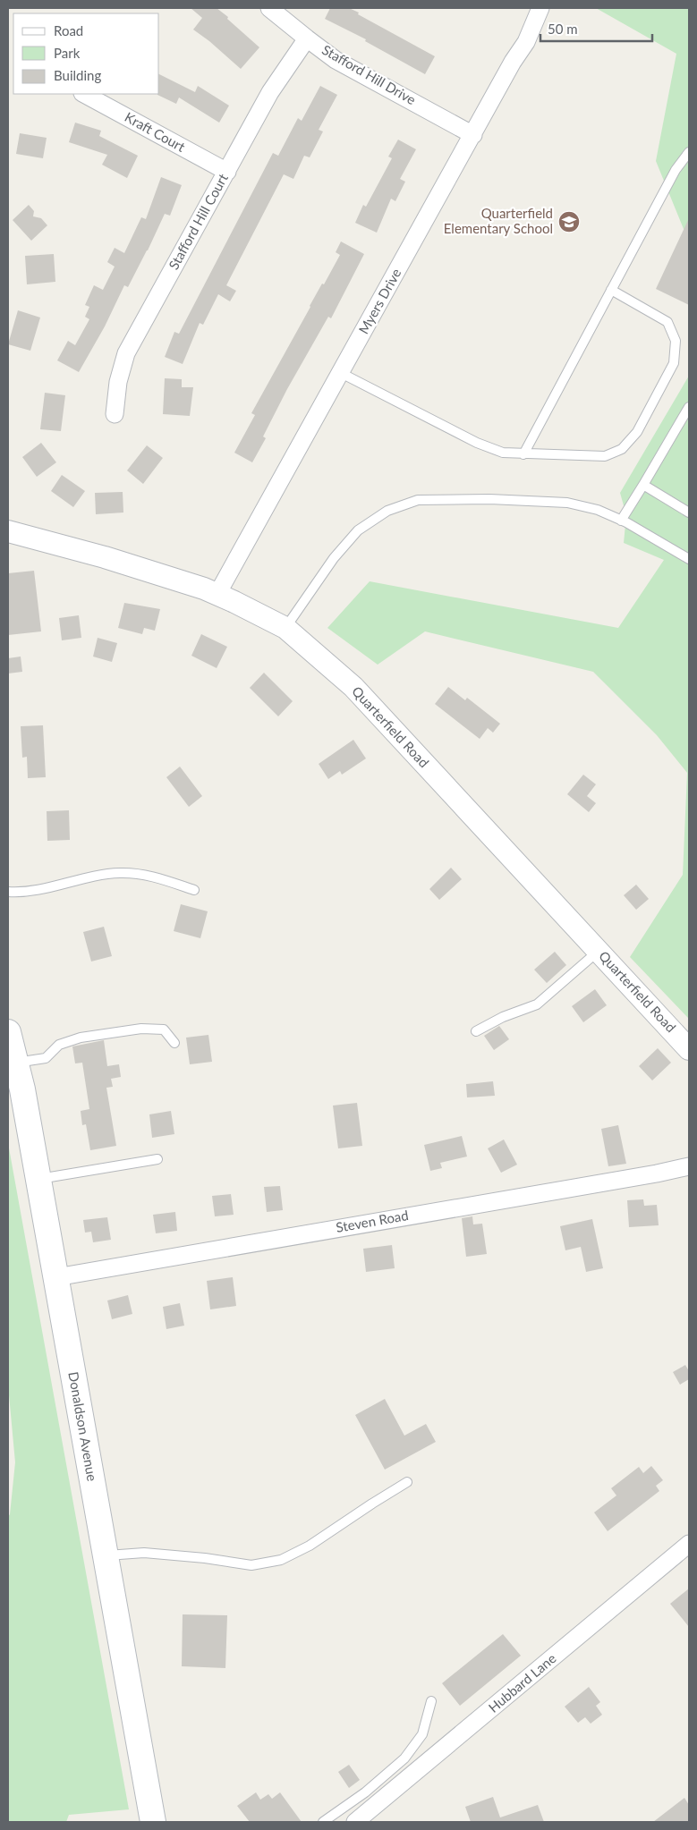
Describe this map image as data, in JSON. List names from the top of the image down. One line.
{"streets":{"main road":["Donaldson Avenue"],"street":["Stafford Hill Drive","Kraft Court","Stafford Hill Court","Myers Drive","Quarterfield Road","Steven Road","Hubbard Lane"]},"crossings":[["Stafford Hill Drive","Stafford Hill Court"],["Stafford Hill Drive","Myers Drive"],["Kraft Court","Stafford Hill Court"],["Myers Drive","Quarterfield Road"],["Steven Road","Donaldson Avenue"]],"places":{"school or university":["Quarterfield Elementary School"]},"legend":["Road","Park","Building"],"scale_bar":"50 m"}
